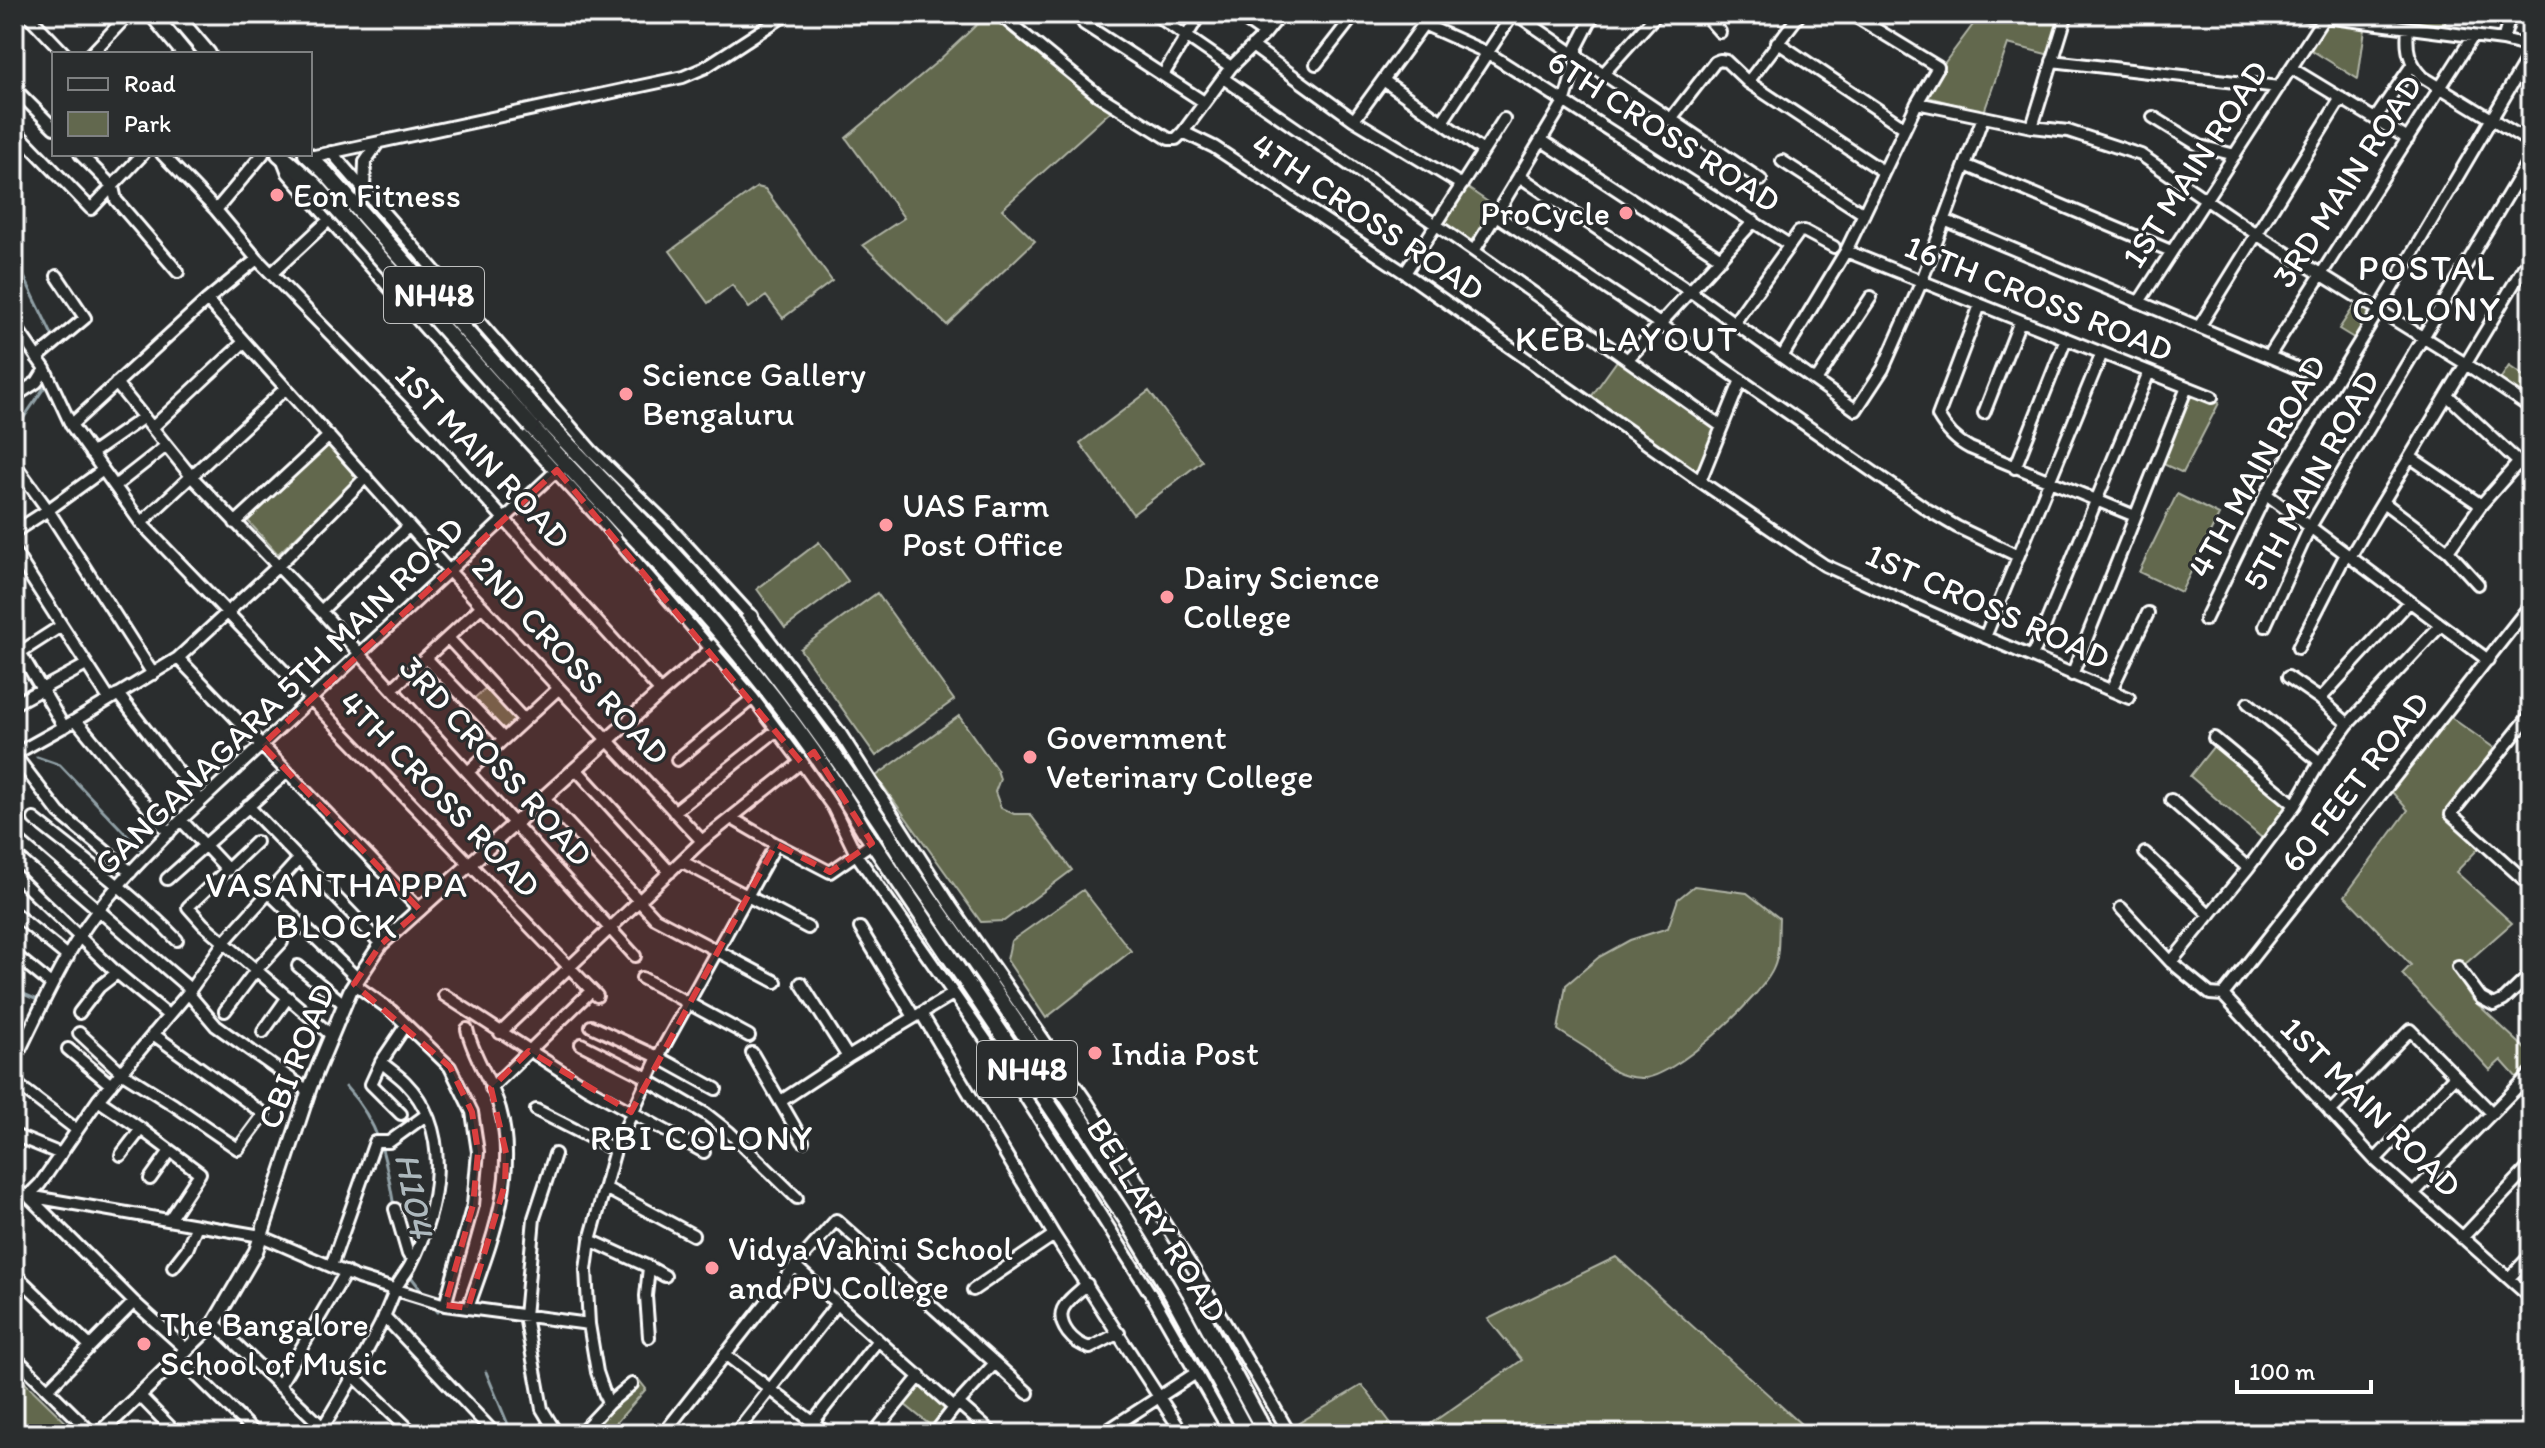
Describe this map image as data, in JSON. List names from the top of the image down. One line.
{"streets":{"highway":["NH48","BELLARY ROAD"],"main road":["CBI ROAD"],"street":["6TH CROSS ROAD","1ST MAIN ROAD","3RD MAIN ROAD","4TH CROSS ROAD","16TH CROSS ROAD","4TH MAIN ROAD","5TH MAIN ROAD","1ST CROSS ROAD","2ND CROSS ROAD","GANGANAGARA 5TH MAIN ROAD","3RD CROSS ROAD","60 FEET ROAD"]},"crossings":[["1ST MAIN ROAD","GANGANAGARA 5TH MAIN ROAD"],["1ST MAIN ROAD","60 FEET ROAD"],["1ST MAIN ROAD","CBI ROAD"],["4TH CROSS ROAD","1ST CROSS ROAD"],["4TH CROSS ROAD","GANGANAGARA 5TH MAIN ROAD"],["4TH CROSS ROAD","CBI ROAD"],["NH48","GANGANAGARA 5TH MAIN ROAD"],["NH48","BELLARY ROAD"],["2ND CROSS ROAD","GANGANAGARA 5TH MAIN ROAD"],["2ND CROSS ROAD","CBI ROAD"],["GANGANAGARA 5TH MAIN ROAD","3RD CROSS ROAD"],["3RD CROSS ROAD","CBI ROAD"]],"districts":["POSTAL COLONY","KEB LAYOUT","VASANTHAPPA BLOCK","RBI COLONY"],"water":["H104"],"places":["Eon Fitness","ProCycle","Science Gallery Bengaluru","UAS Farm Post Office","Dairy Science College","Government Veterinary College","India Post","Vidya Vahini School and PU College","The Bangalore School of Music"],"legend":["Road","Park"],"scale_bar":"100 m"}
